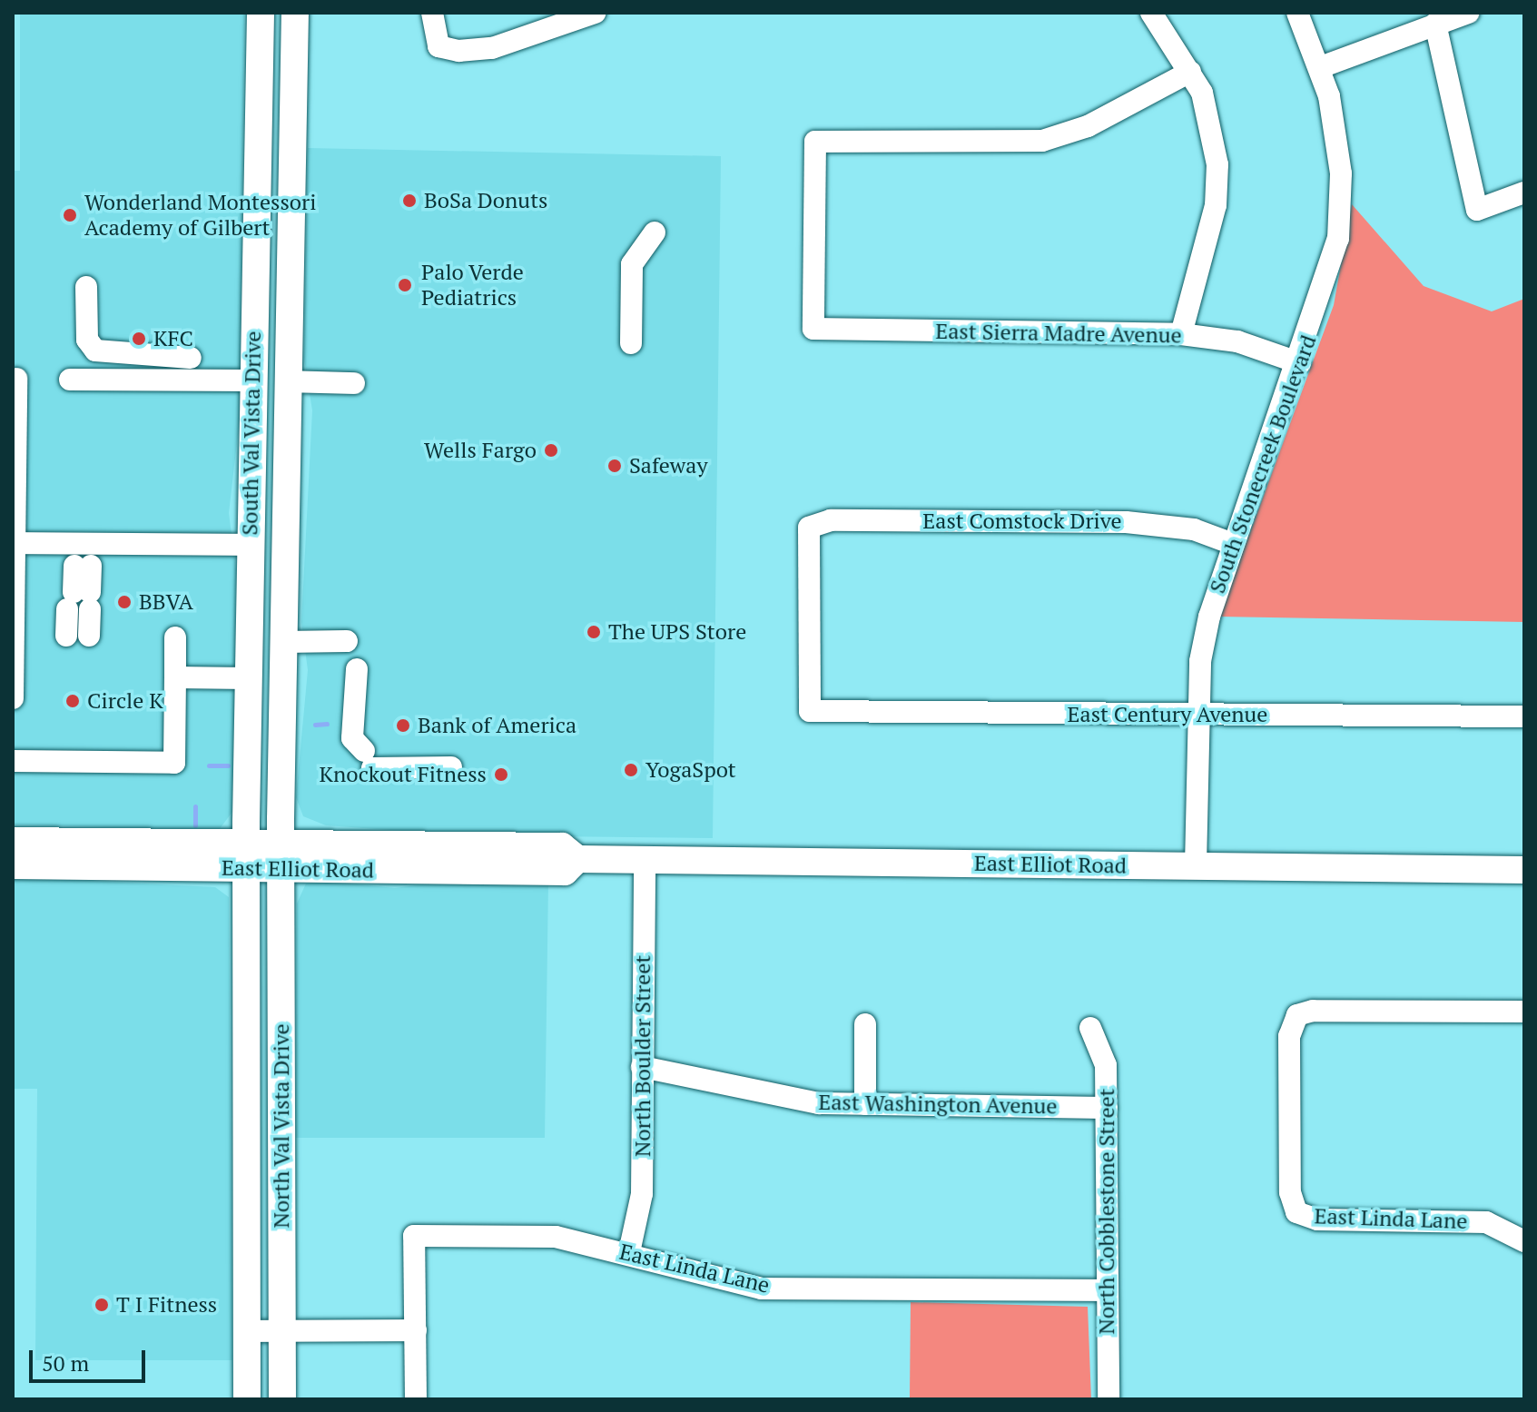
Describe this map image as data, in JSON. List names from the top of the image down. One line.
{"streets":{"main road":["South Val Vista Drive","East Elliot Road","North Val Vista Drive"],"street":["East Sierra Madre Avenue","South Stonecreek Boulevard","East Comstock Drive","East Century Avenue","North Boulder Street","East Washington Avenue","North Cobblestone Street","East Linda Lane"]},"crossings":[["East Sierra Madre Avenue","South Stonecreek Boulevard"],["South Val Vista Drive","East Elliot Road"],["South Val Vista Drive","North Val Vista Drive"],["South Stonecreek Boulevard","East Comstock Drive"],["South Stonecreek Boulevard","East Century Avenue"],["South Stonecreek Boulevard","East Elliot Road"],["East Comstock Drive","East Century Avenue"],["East Elliot Road","North Boulder Street"],["East Elliot Road","North Val Vista Drive"],["North Boulder Street","East Washington Avenue"],["North Boulder Street","East Linda Lane"],["East Washington Avenue","North Cobblestone Street"],["North Cobblestone Street","East Linda Lane"]],"places":["BoSa Donuts","Wonderland Montessori Academy of Gilbert","Palo Verde Pediatrics","KFC","Wells Fargo","Safeway","BBVA","The UPS Store","Circle K","Bank of America","YogaSpot","Knockout Fitness","T I Fitness"],"scale_bar":"50 m"}
